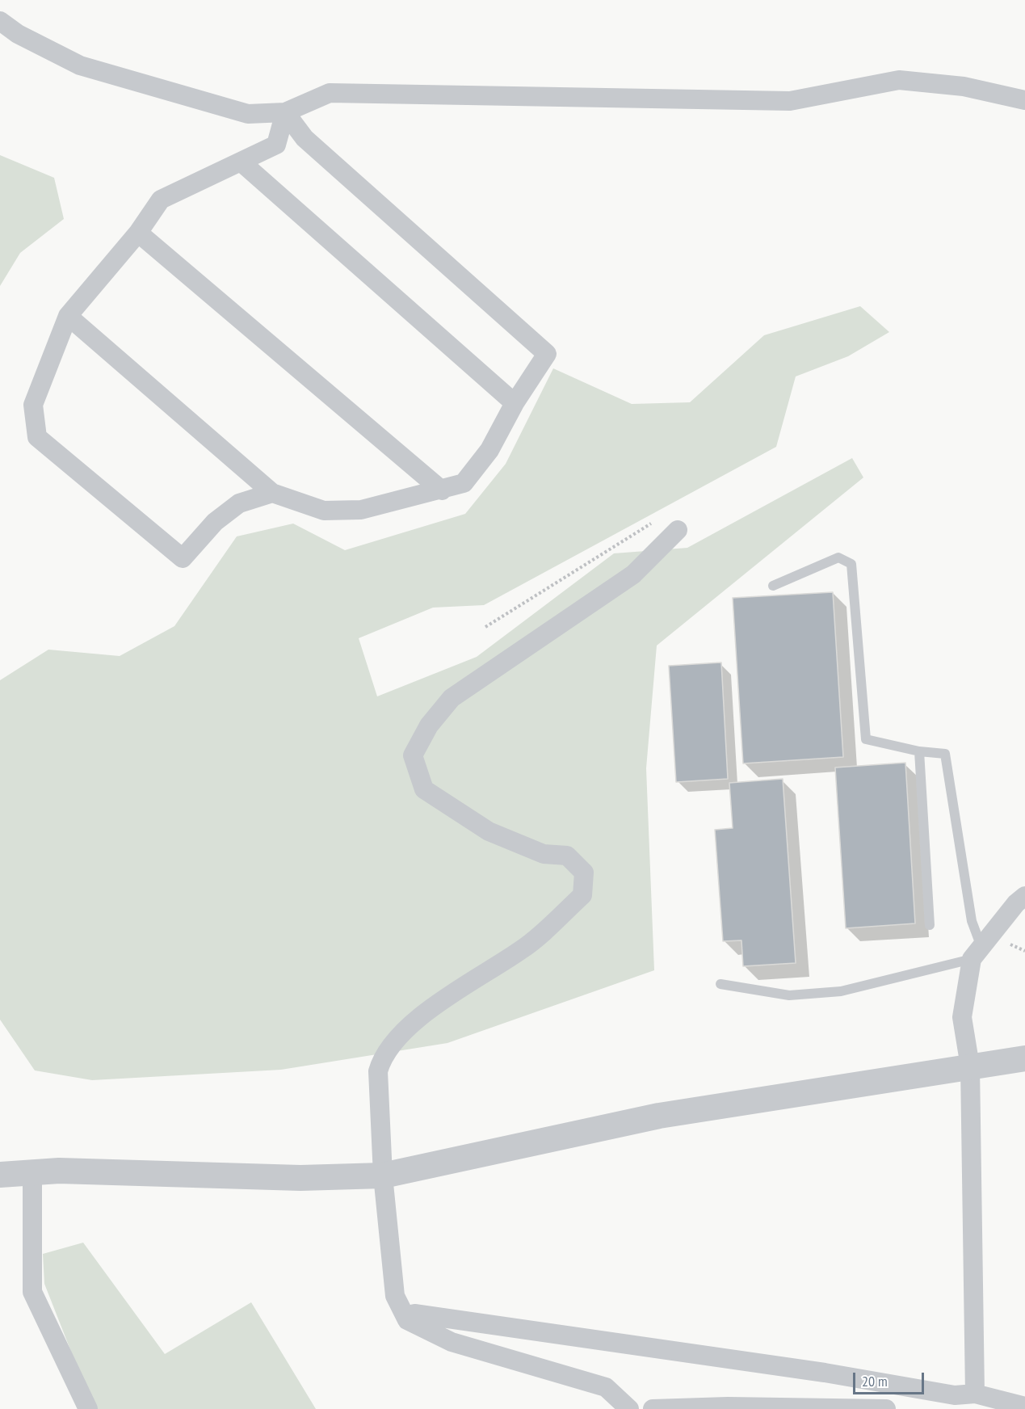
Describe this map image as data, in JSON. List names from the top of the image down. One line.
{"scale_bar":"20 m"}
